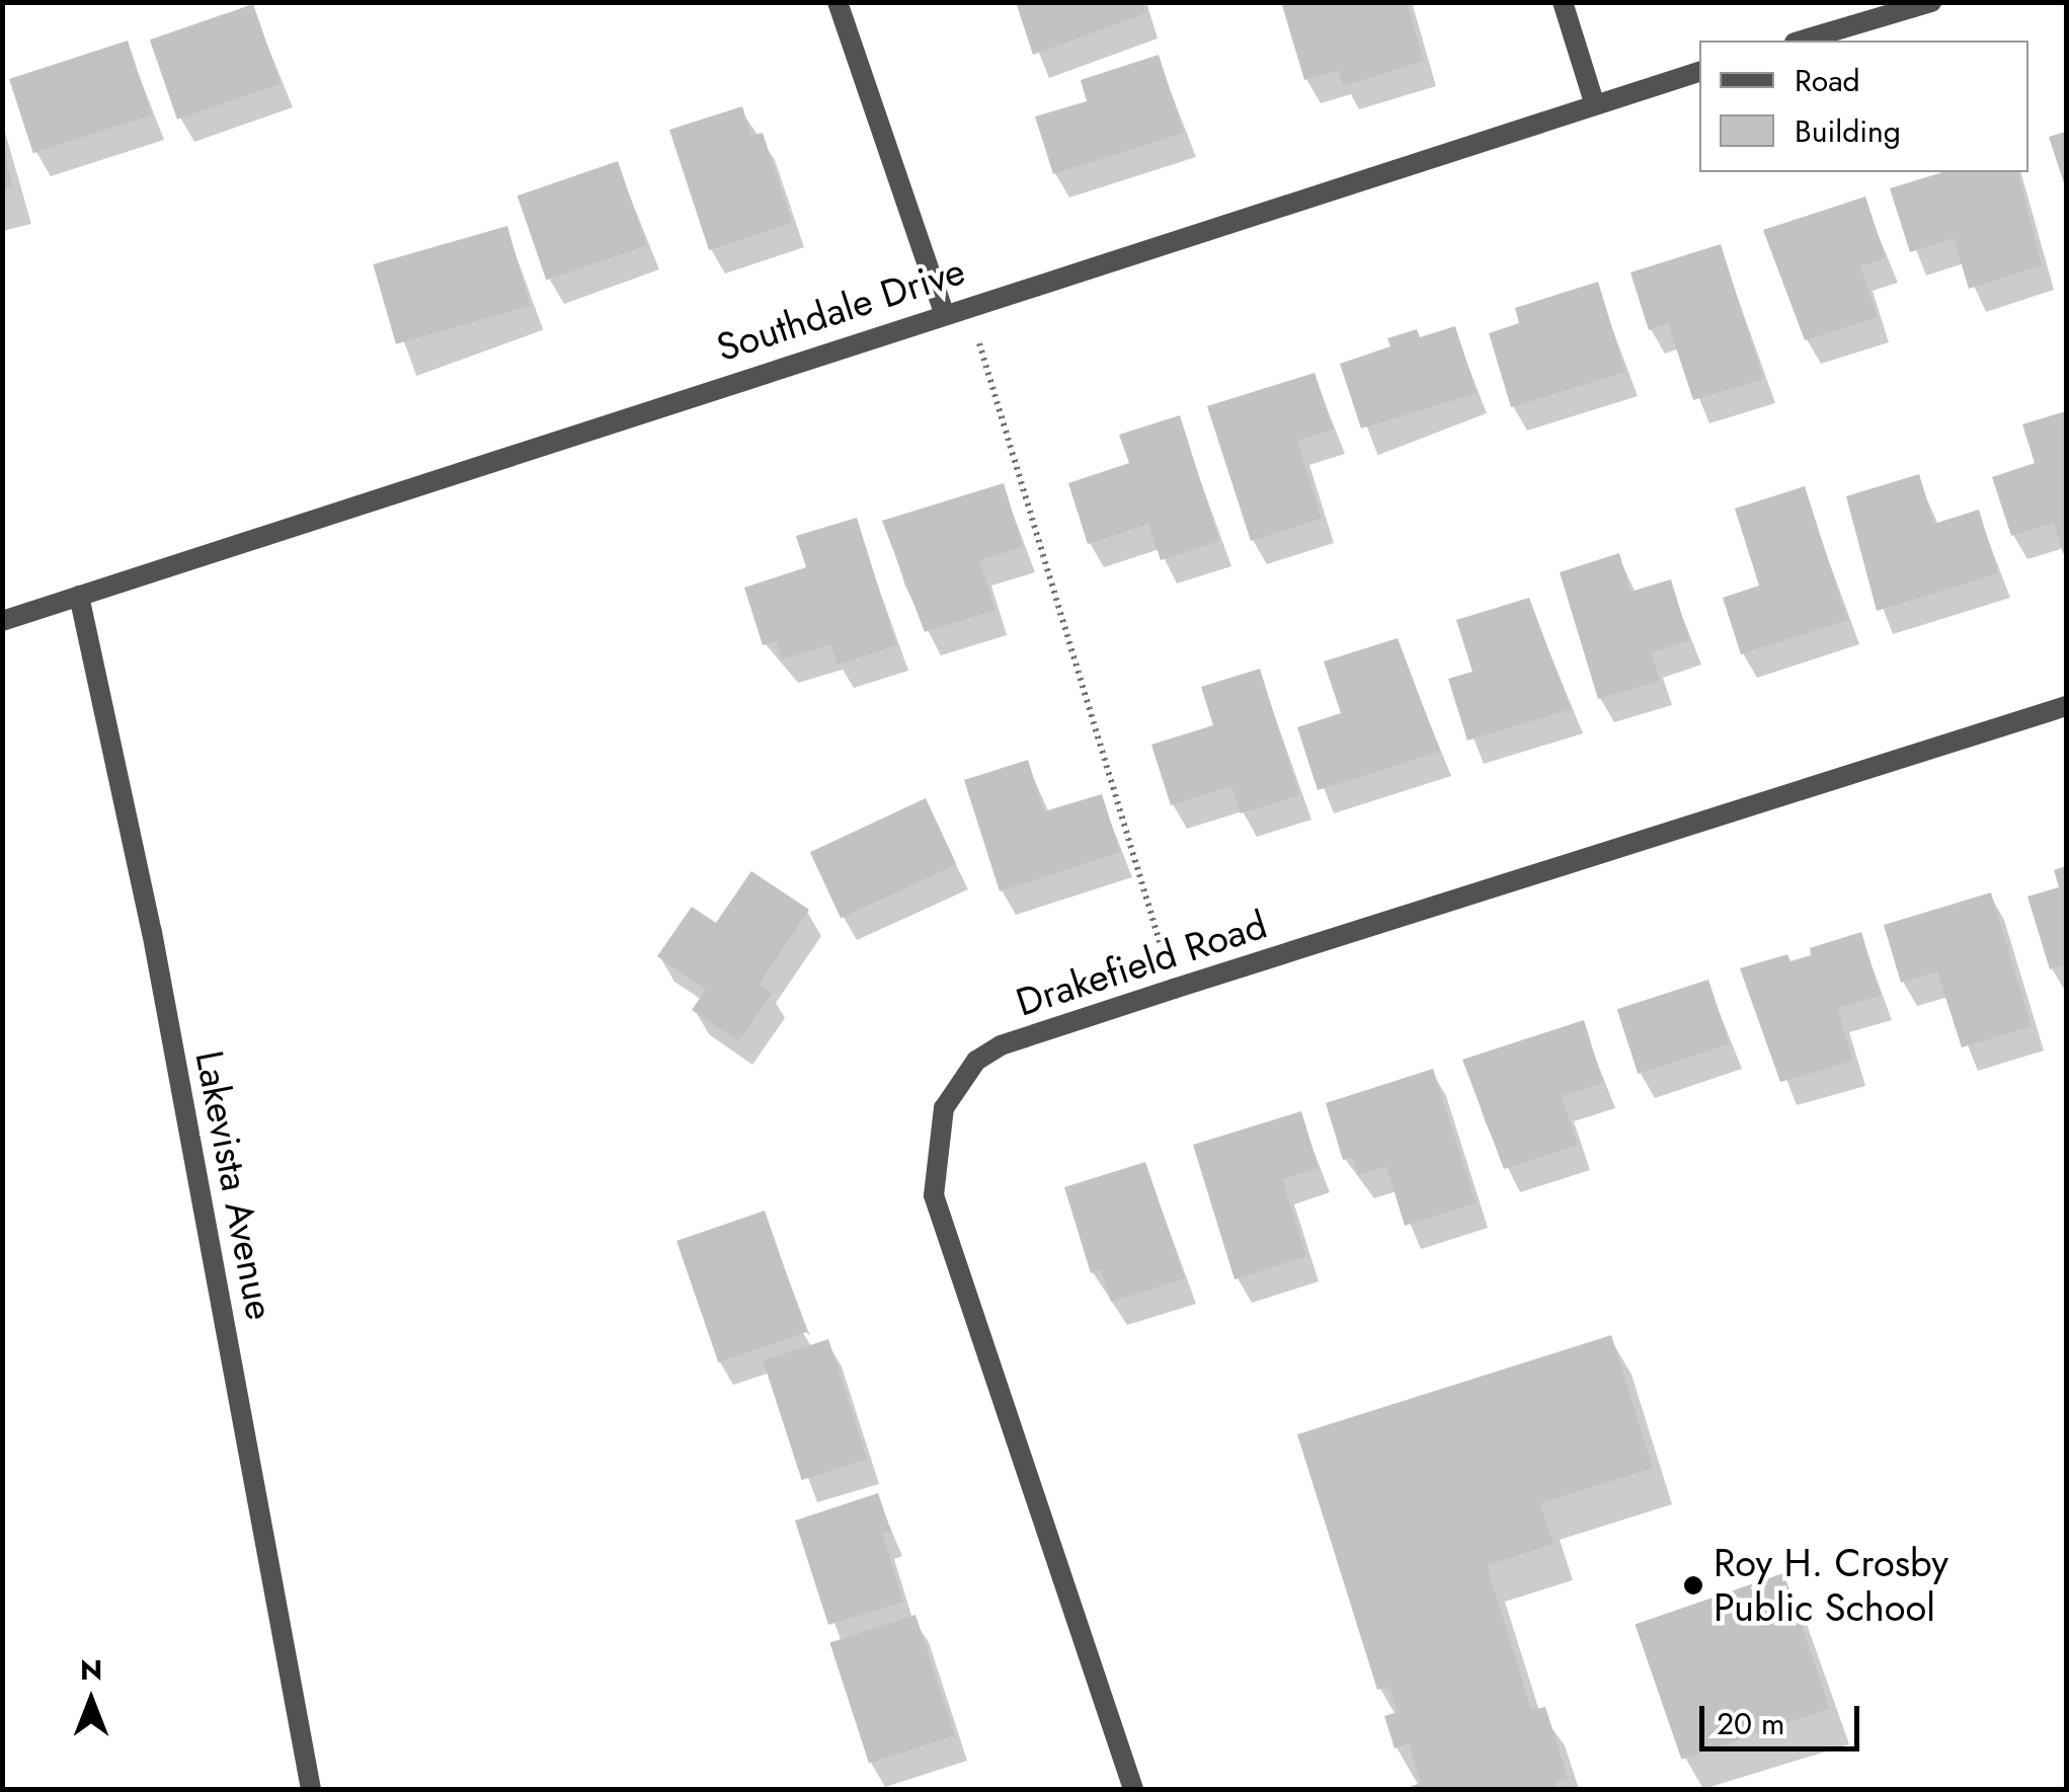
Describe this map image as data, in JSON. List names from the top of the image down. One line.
{"streets":{"street":["Southdale Drive","Drakefield Road","Lakevista Avenue"]},"crossings":[["Southdale Drive","Lakevista Avenue"]],"places":["Roy H. Crosby Public School"],"legend":["Road","Building"],"scale_bar":"20 m","north":"top"}
